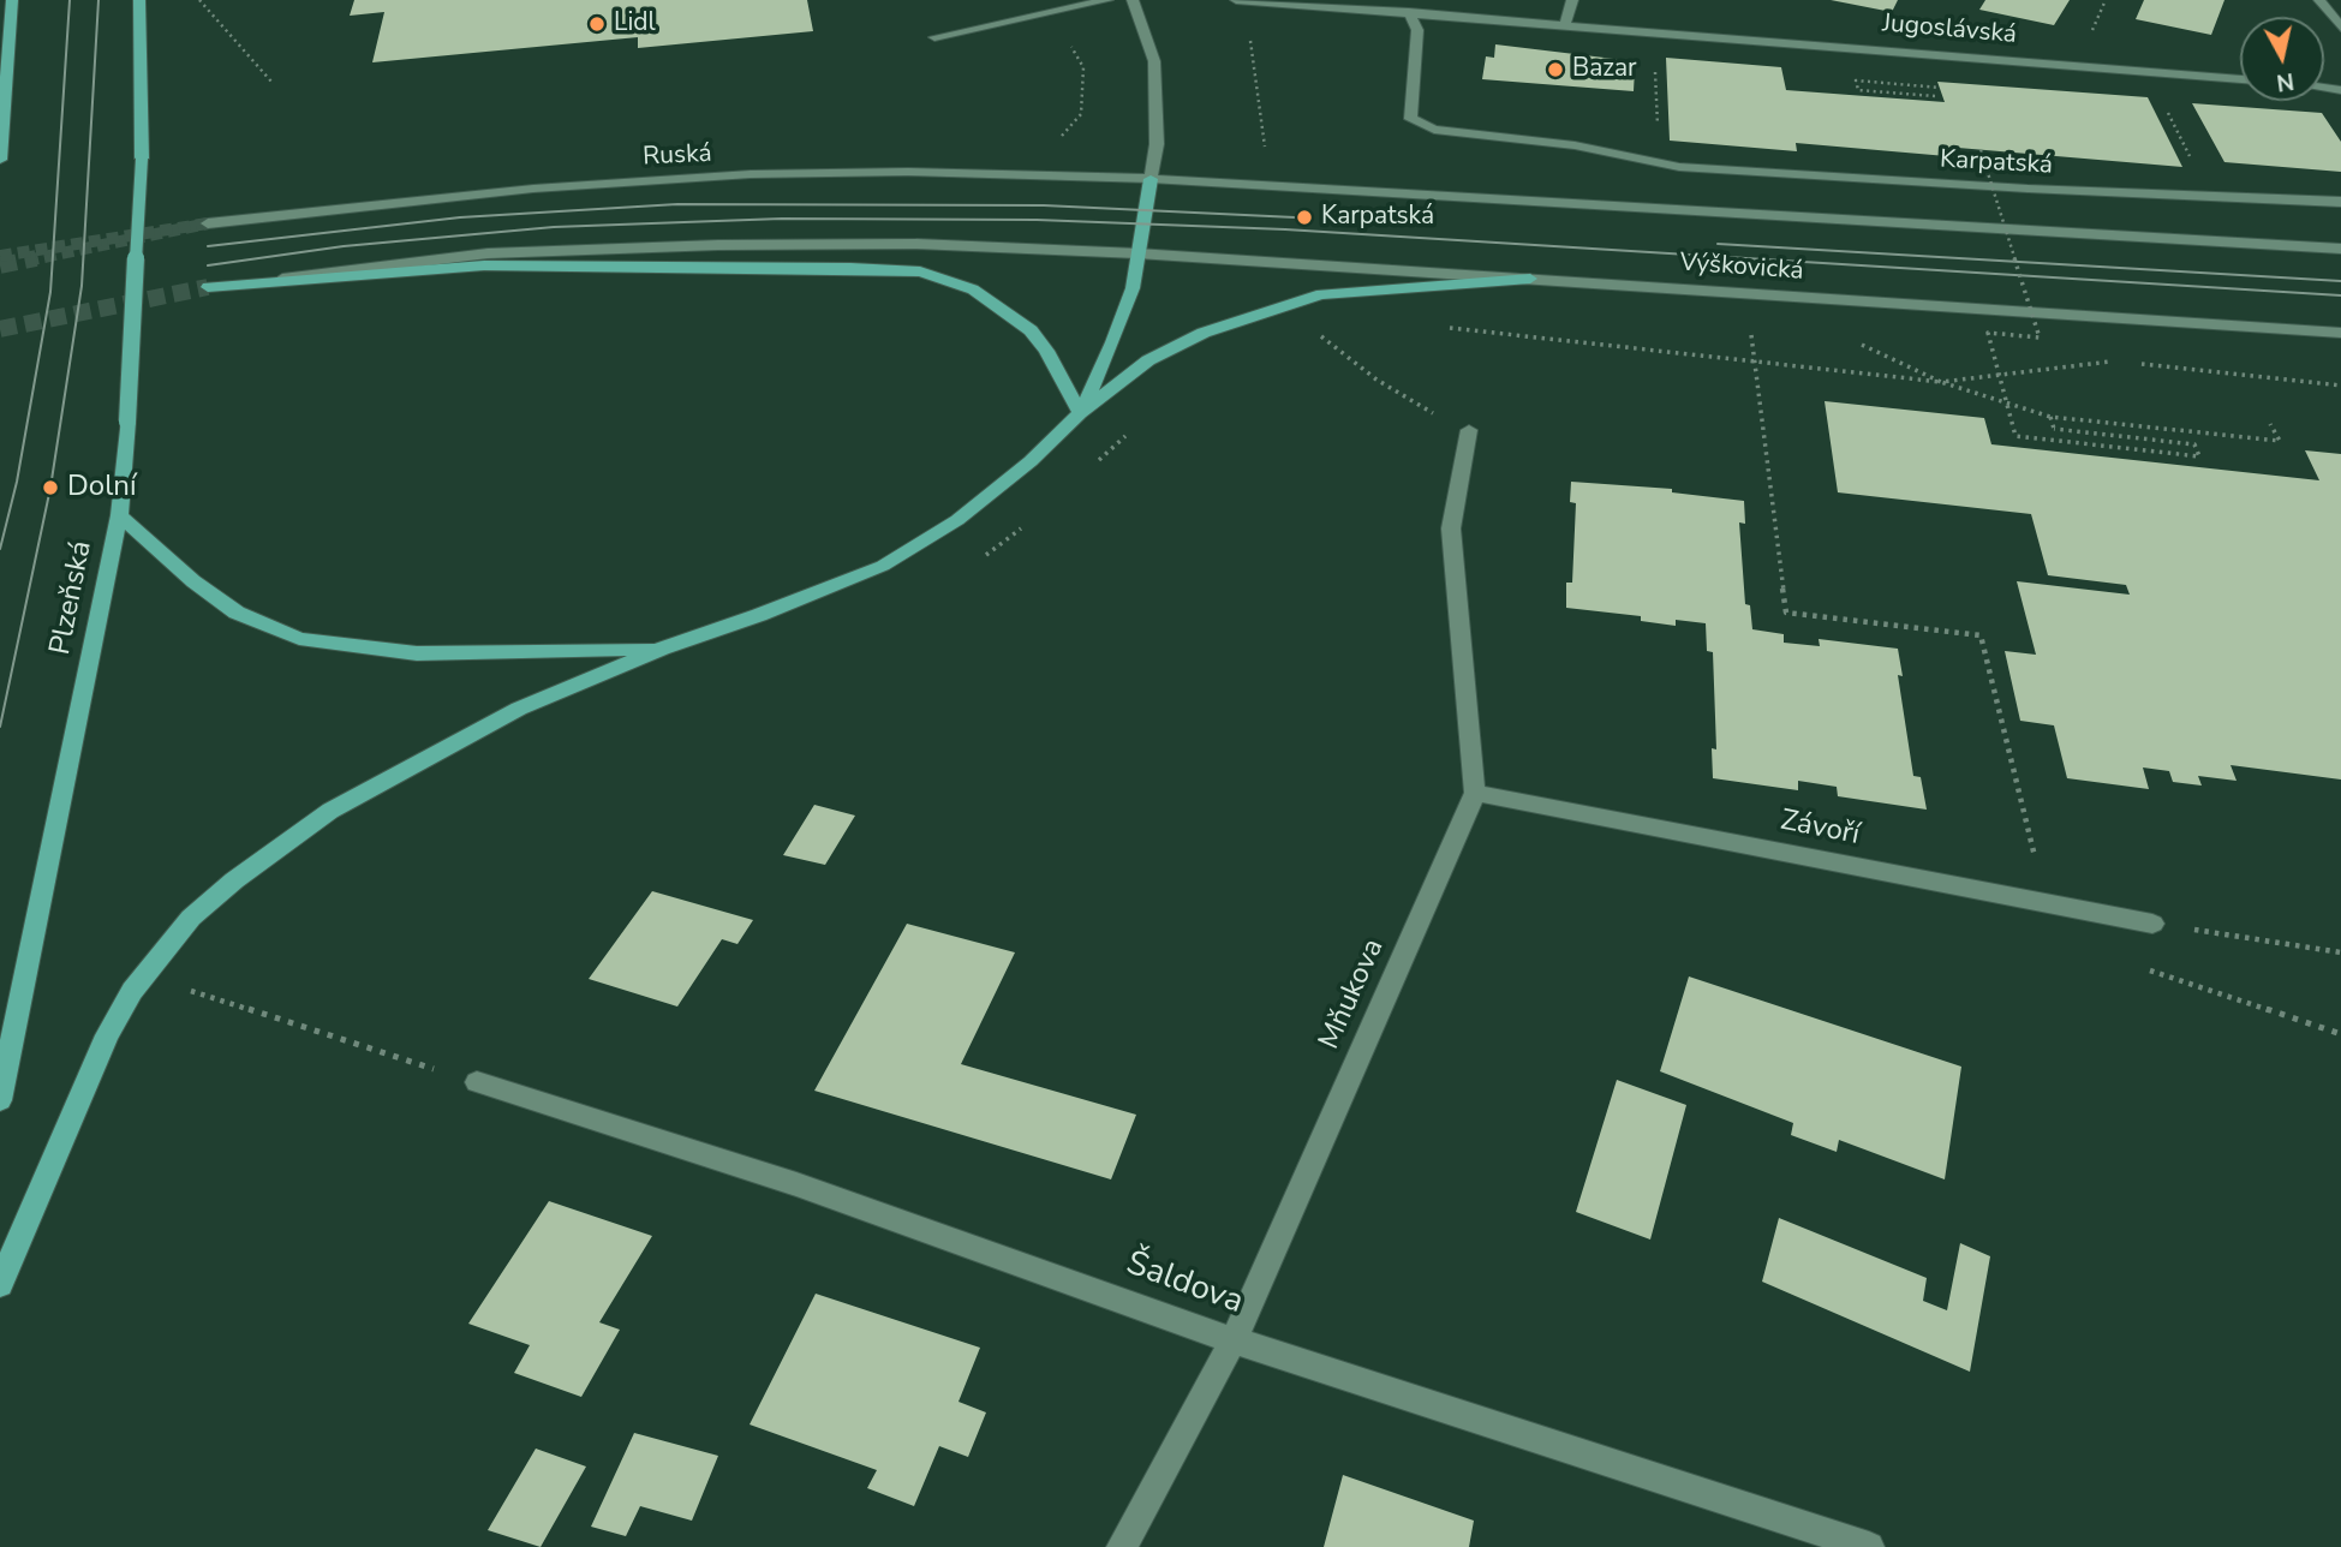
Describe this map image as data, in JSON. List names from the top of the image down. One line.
{"streets":{"main road":["Plzeňská"],"street":["Jugoslávská","Ruská","Karpatská","Výškovická","Závoří","Mňukova","Šaldova"]},"crossings":[["Jugoslávská","Karpatská"],["Ruská","Výškovická"],["Závoří","Mňukova"],["Mňukova","Šaldova"]],"places":["Lidl","Bazar","Karpatská","Dolní"],"north":"bottom"}
